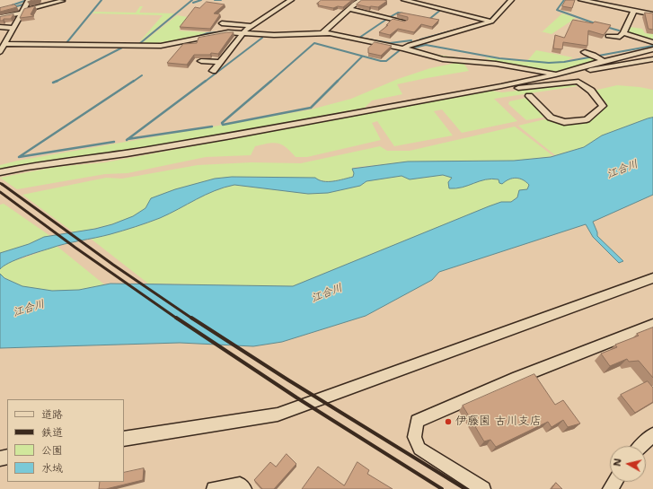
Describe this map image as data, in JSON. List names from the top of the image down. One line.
{"water":["江合川"],"places":["伊藤園 古川支店"],"legend":["道路","鉄道","公園","水域"],"north":"left"}
